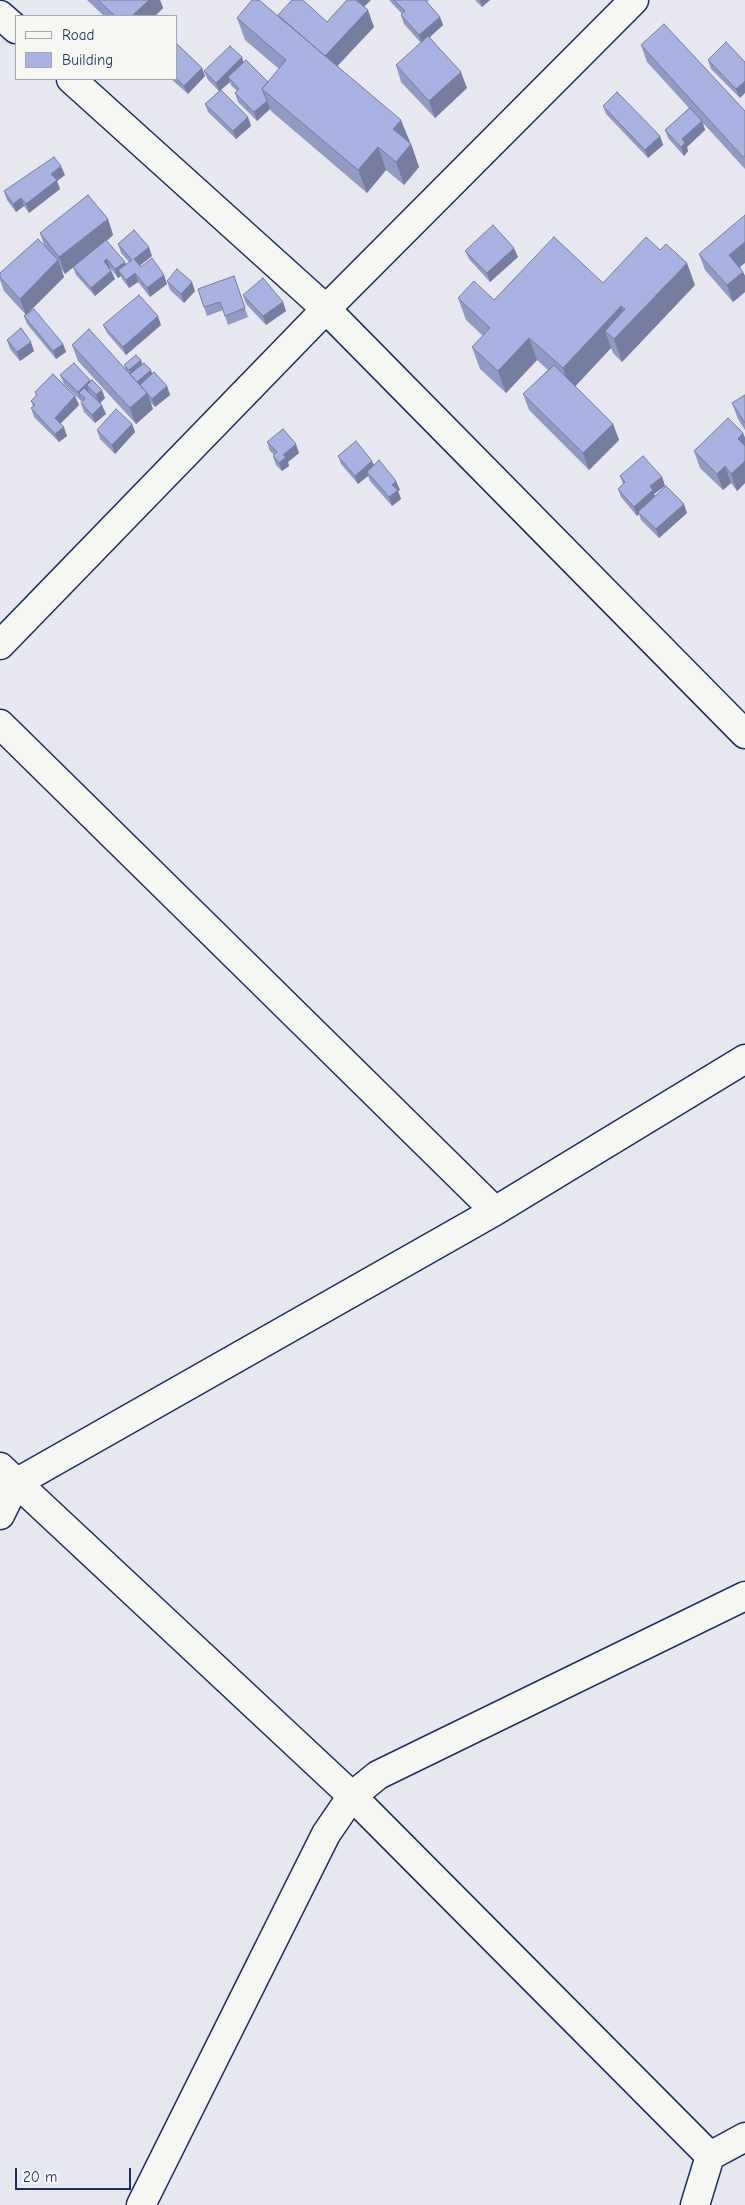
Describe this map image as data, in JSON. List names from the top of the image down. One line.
{"legend":["Road","Building"],"scale_bar":"20 m"}
